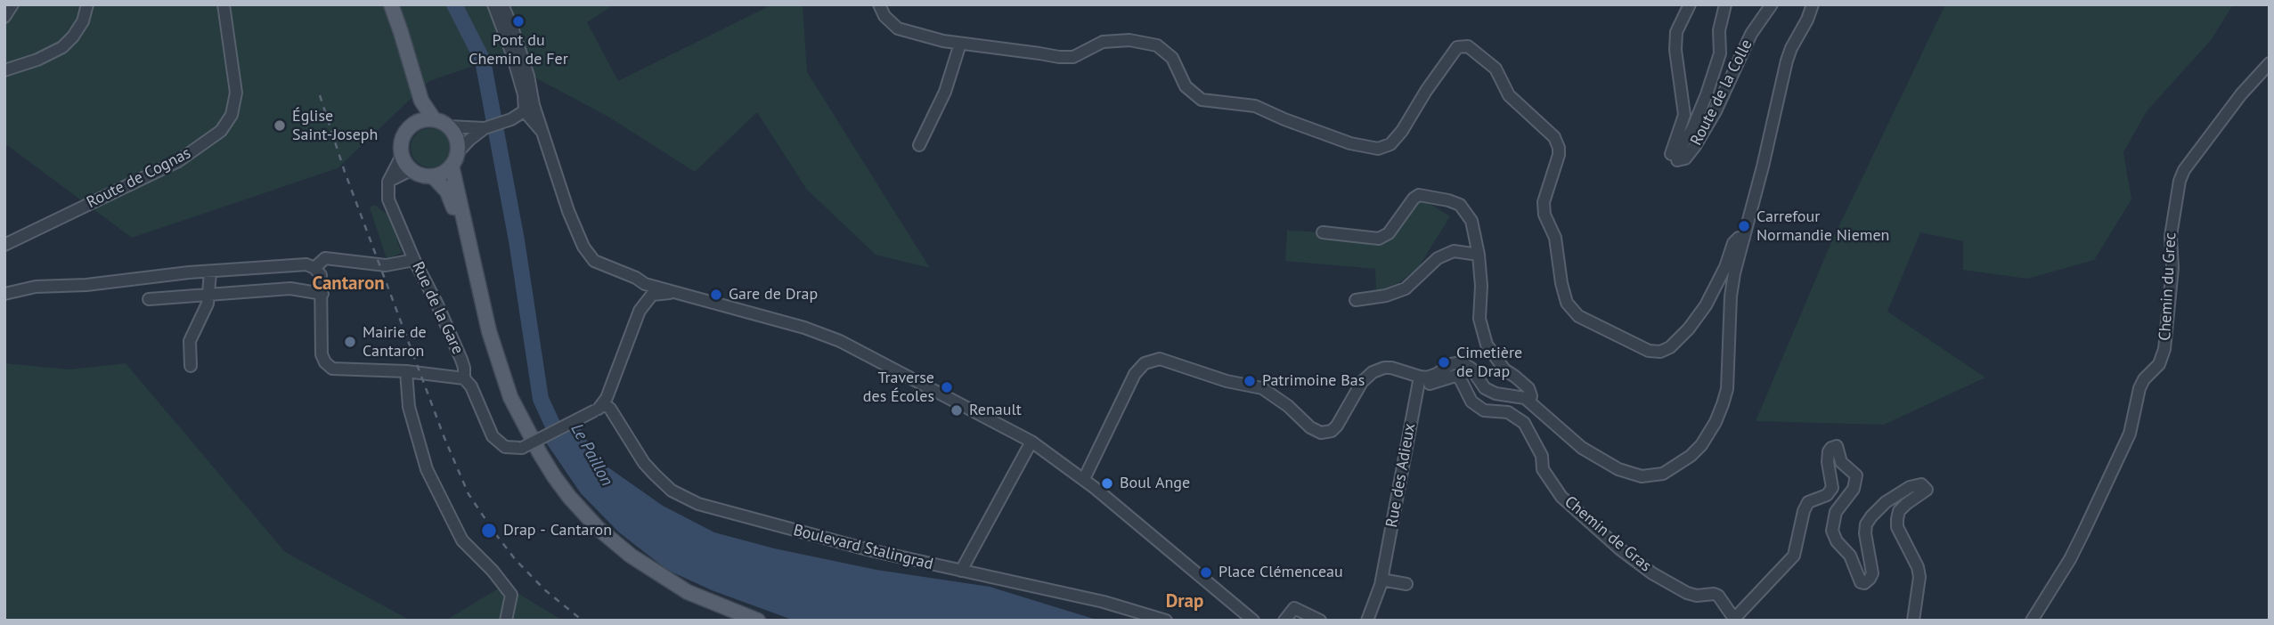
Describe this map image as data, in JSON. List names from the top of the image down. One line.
{"streets":{"street":["Route de la Colle","Route de Cognas","Chemin du Grec","Rue de la Gare","Rue des Adieux","Chemin de Gras","Boulevard Stalingrad"]},"crossings":[["Rue de la Gare","Boulevard Stalingrad"],["Rue des Adieux","Chemin de Gras"]],"districts":["Cantaron","Drap"],"water":["Le Paillon"],"places":["Pont du Chemin de Fer","Église Saint-Joseph","Carrefour Normandie Niemen","Gare de Drap","Mairie de Cantaron","Cimetière de Drap","Patrimoine Bas","Traverse des Écoles","Renault","Boul Ange","Drap - Cantaron","Place Clémenceau"]}
